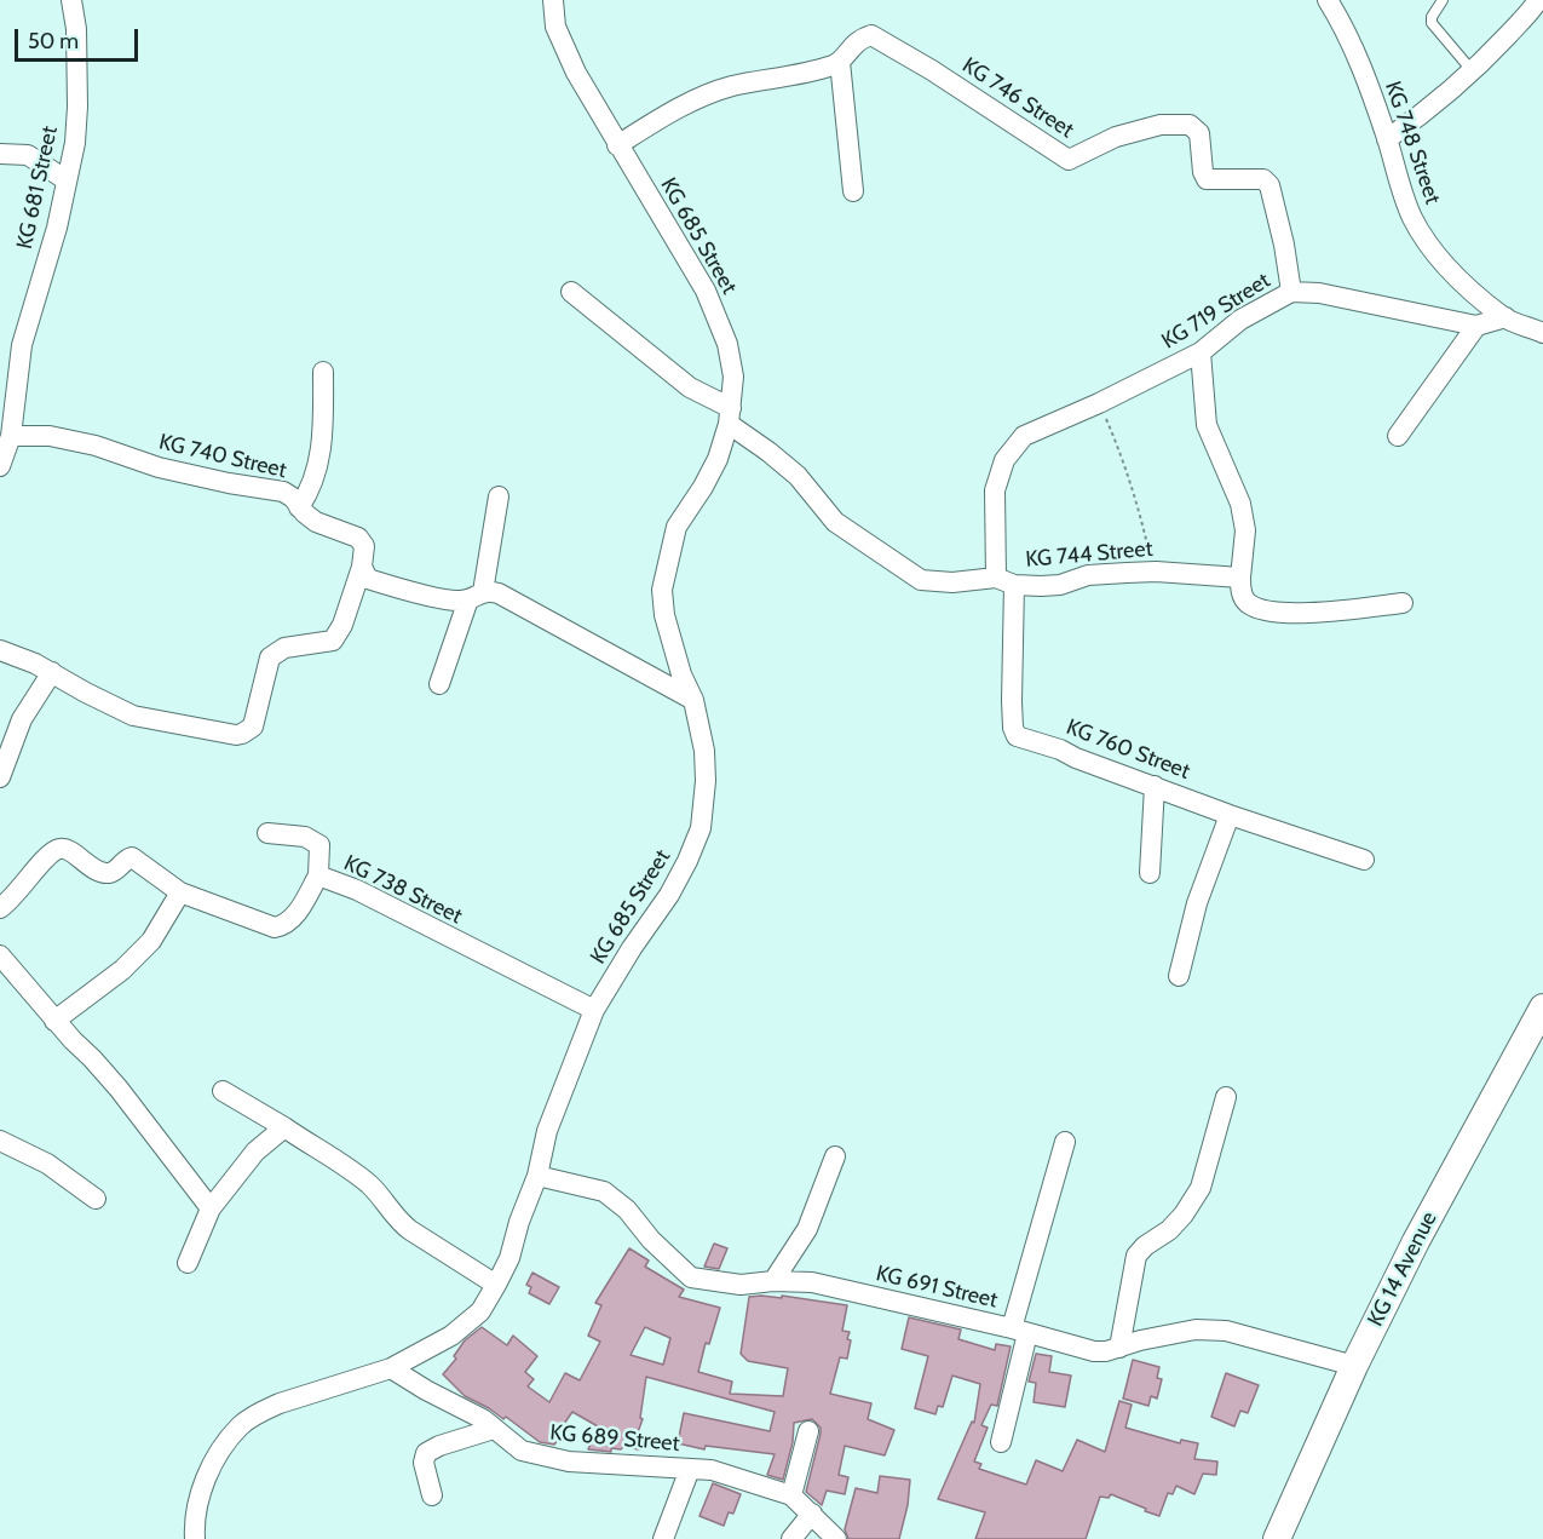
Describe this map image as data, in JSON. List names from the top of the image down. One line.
{"streets":{"main road":["KG 14 Avenue"],"street":["KG 746 Street","KG 748 Street","KG 681 Street","KG 685 Street","KG 719 Street","KG 740 Street","KG 744 Street","KG 760 Street","KG 738 Street","KG 691 Street","KG 689 Street"]},"crossings":[["KG 746 Street","KG 685 Street"],["KG 746 Street","KG 719 Street"],["KG 748 Street","KG 719 Street"],["KG 681 Street","KG 740 Street"],["KG 685 Street","KG 744 Street"],["KG 685 Street","KG 738 Street"],["KG 685 Street","KG 691 Street"],["KG 685 Street","KG 689 Street"],["KG 719 Street","KG 744 Street"],["KG 719 Street","KG 760 Street"],["KG 744 Street","KG 760 Street"],["KG 14 Avenue","KG 691 Street"]],"scale_bar":"50 m"}
